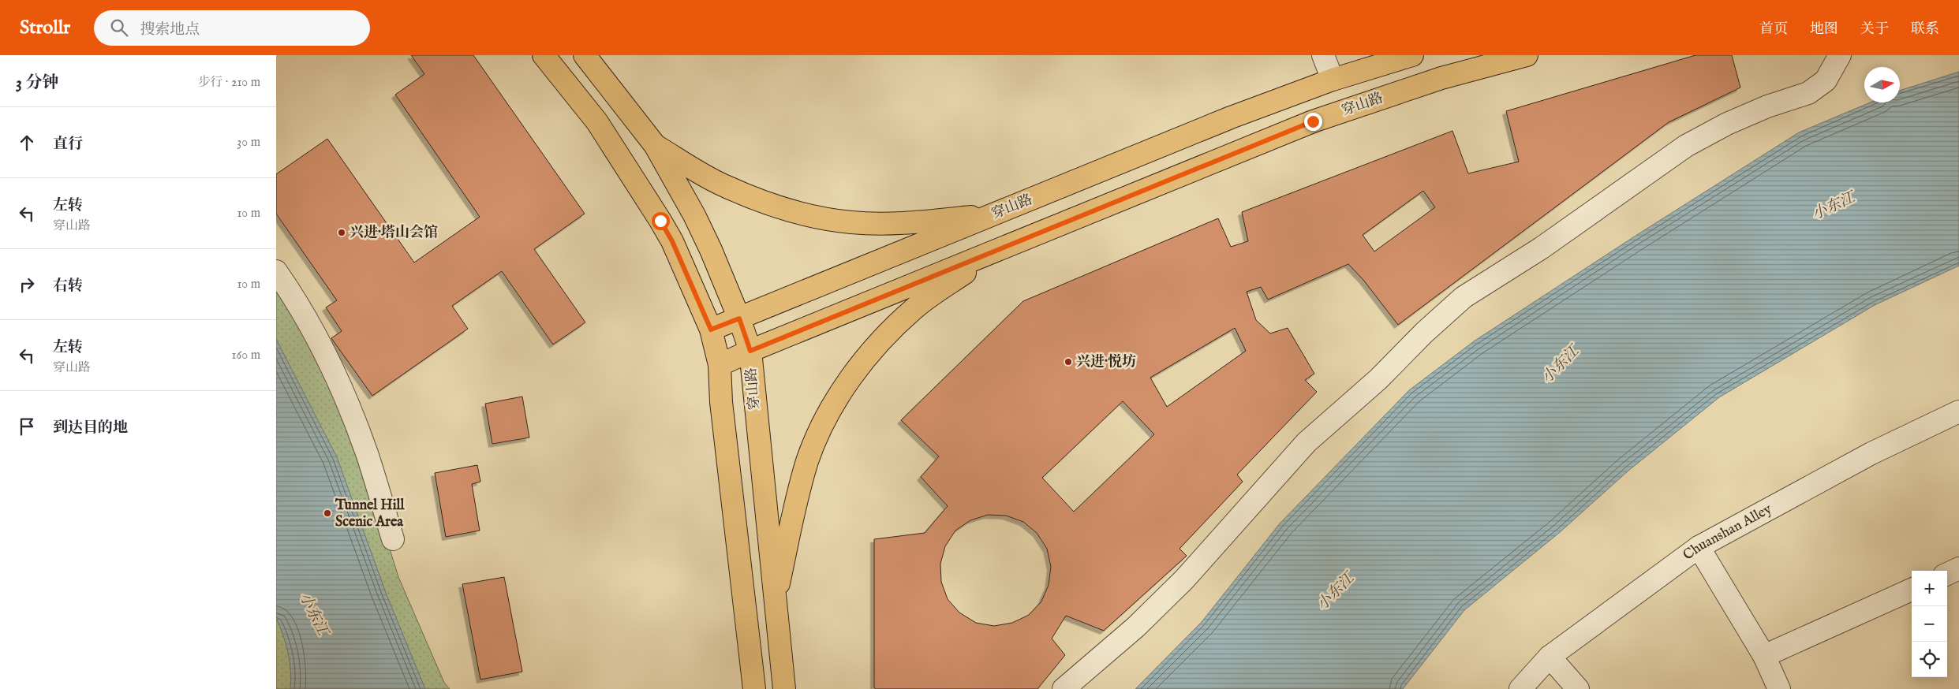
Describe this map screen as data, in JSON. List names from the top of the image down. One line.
{"streets":{"main road":["穿山路"],"street":["Chuanshan Alley"]},"water":["小东江"],"places":["兴进·塔山会馆","兴进·悦坊","Tunnel Hill Scenic Area"],"north":"right","page":{"header":"Strollr","search":"搜索地点","nav":["首页","地图","关于","联系"],"heading":["3 分钟","步行 · 210 m"],"list":[["直行","30 m"],["左转","穿山路","10 m"],["右转","10 m"],["左转","穿山路","160 m"],"到达目的地"],"map_buttons":["+","−"]}}
